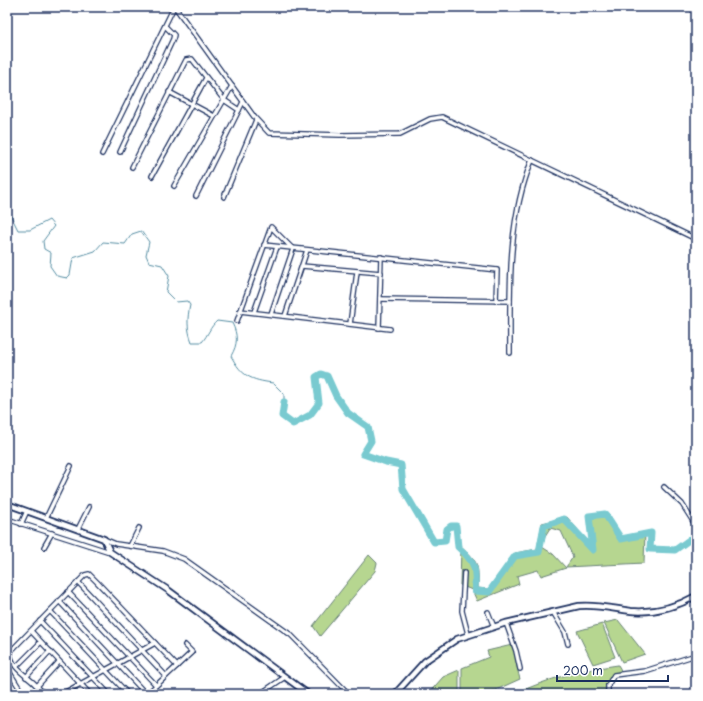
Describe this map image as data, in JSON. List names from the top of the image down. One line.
{"scale_bar":"200 m"}
